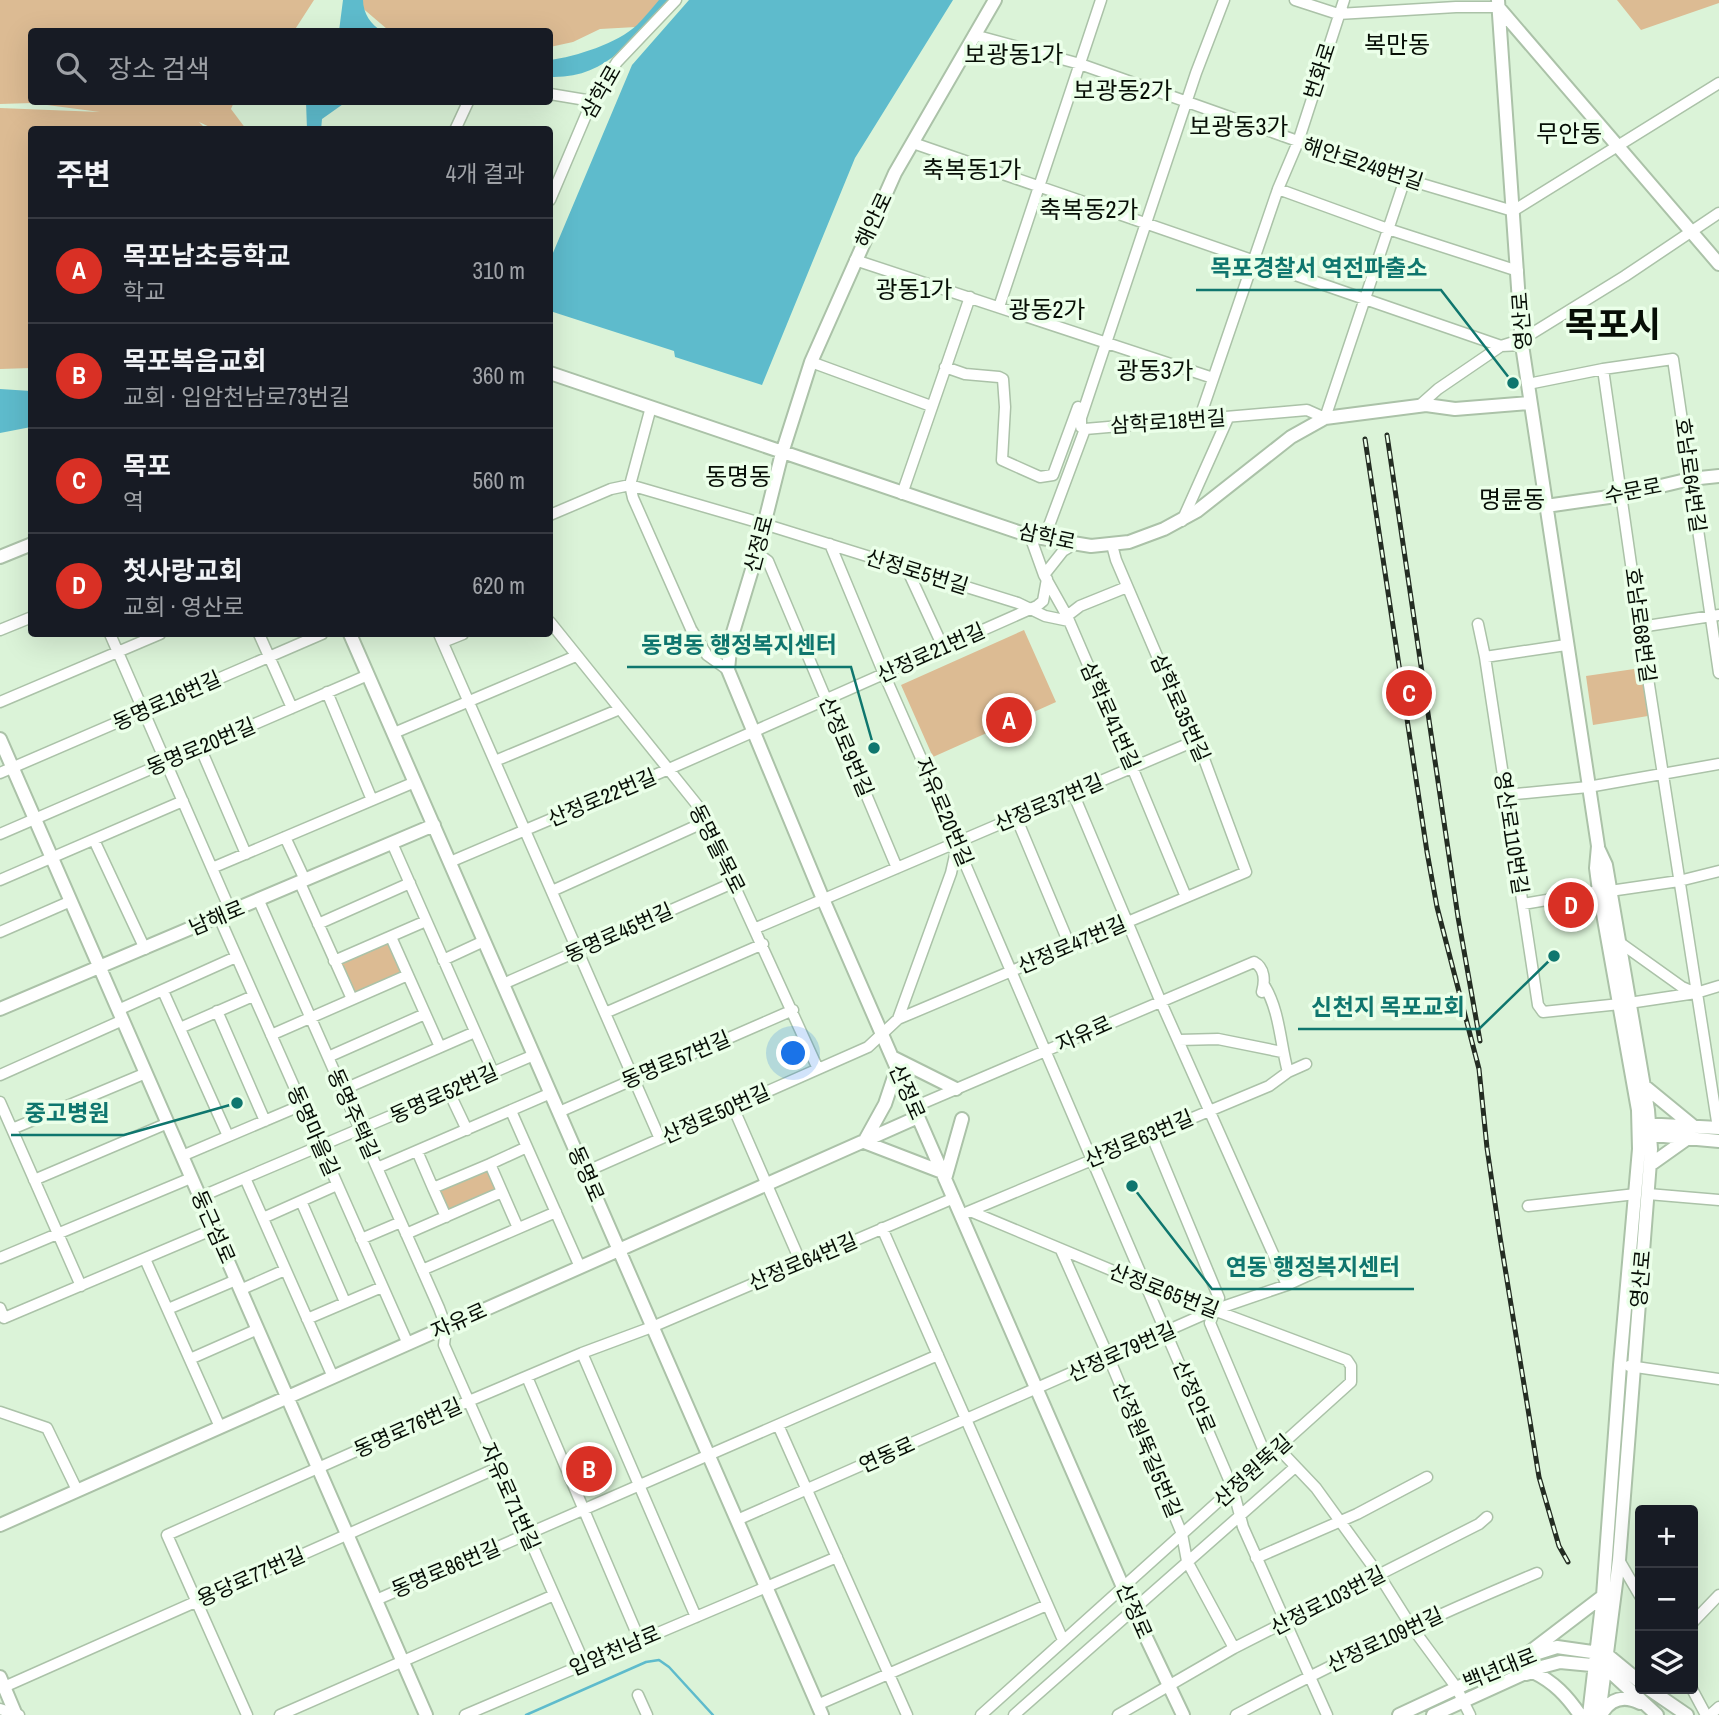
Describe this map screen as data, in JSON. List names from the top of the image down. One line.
{"streets":{"street":["번화로","삼학로","해안로249번길","해안로","영산로","삼학로18번길","호남로64번길","수문로","산정로","산정로5번길","호남로68번길","산정로21번길","동명로16번길","삼학로35번길","삼학로41번길","동명로20번길","산정로9번길","산정로22번길","산정로37번길","자유로20번길","영산로110번길","동명들목로","남해로","동명로45번길","산정로47번길","자유로","동명로57번길","동명로52번길","동명주택길","산정로50번길","동명마을길","산정로63번길","동명로","둥근섬로","산정로64번길","산정로65번길","산정로79번길","산정안로","동명로76번길","산정원뚝길5번길","연동로","산정원뚝길","자유로71번길","동명로86번길","용당로77번길","산정로103번길","산정로109번길","입암천남로","백년대로"]},"crossings":[["번화로","해안로249번길"],["번화로","삼학로18번길"],["삼학로","해안로"],["삼학로","영산로"],["삼학로","삼학로18번길"],["삼학로","산정로"],["삼학로","삼학로35번길"],["삼학로","삼학로41번길"],["해안로249번길","해안로"],["해안로249번길","영산로"],["해안로","산정로"],["영산로","수문로"],["영산로","영산로110번길"],["영산로","백년대로"],["호남로64번길","수문로"],["호남로64번길","호남로68번길"],["수문로","호남로68번길"],["산정로","산정로5번길"],["산정로","산정로21번길"],["산정로","산정로9번길"],["산정로","산정로22번길"],["산정로","산정로37번길"],["산정로","자유로"],["산정로","산정로50번길"],["산정로","산정로63번길"],["산정로","산정로64번길"],["산정로","산정로65번길"],["산정로","산정로79번길"],["산정로","연동로"],["산정로","산정원뚝길"],["산정로","산정로103번길"],["산정로5번길","산정로21번길"],["산정로5번길","삼학로41번길"],["산정로5번길","자유로20번길"],["산정로21번길","산정로9번길"],["산정로21번길","산정로22번길"],["산정로21번길","자유로20번길"],["동명로16번길","동명마을길"],["동명로16번길","둥근섬로"],["삼학로35번길","산정로37번길"],["삼학로35번길","산정로47번길"],["삼학로41번길","산정로37번길"],["삼학로41번길","산정로47번길"],["동명로20번길","동명마을길"],["동명로20번길","동명로"],["동명로20번길","둥근섬로"],["산정로9번길","산정로37번길"],["산정로22번길","동명들목로"],["산정로22번길","동명로"],["산정로37번길","자유로20번길"],["산정로37번길","동명들목로"],["자유로20번길","산정로47번길"],["자유로20번길","자유로"],["자유로20번길","산정안로"],["동명들목로","동명로45번길"],["동명들목로","동명로57번길"],["동명들목로","산정로50번길"],["남해로","동명주택길"],["남해로","동명마을길"],["남해로","동명로"],["남해로","둥근섬로"],["동명로45번길","동명로"],["산정로47번길","산정로50번길"],["자유로","동명주택길"],["자유로","동명마을길"],["자유로","동명로"],["자유로","둥근섬로"],["자유로","자유로71번길"],["동명로57번길","동명로"],["동명로52번길","동명주택길"],["동명로52번길","동명마을길"],["동명로52번길","동명로"],["동명로52번길","둥근섬로"],["동명주택길","자유로71번길"],["산정로50번길","동명로"],["산정로63번길","산정로65번길"],["산정로63번길","산정안로"],["동명로","산정로64번길"],["동명로","동명로76번길"],["동명로","연동로"],["동명로","동명로86번길"],["동명로","입암천남로"],["둥근섬로","동명로76번길"],["둥근섬로","동명로86번길"],["둥근섬로","용당로77번길"],["산정로64번길","동명로76번길"],["산정로65번길","산정로79번길"],["산정로65번길","산정안로"],["산정로65번길","산정원뚝길5번길"],["산정로65번길","산정원뚝길"],["산정로79번길","산정안로"],["산정로79번길","산정원뚝길5번길"],["산정로79번길","연동로"],["산정안로","산정원뚝길"],["산정안로","산정로103번길"],["산정안로","산정로109번길"],["동명로76번길","자유로71번길"],["동명로76번길","용당로77번길"],["산정원뚝길5번길","산정원뚝길"],["산정원뚝길5번길","산정로103번길"],["자유로71번길","동명로86번길"],["자유로71번길","용당로77번길"],["자유로71번길","입암천남로"]],"districts":["복만동","보광동1가","보광동2가","보광동3가","무안동","축복동1가","축복동2가","광동1가","광동2가","목포시","광동3가","동명동","명륜동"],"places":["목포경찰서 역전파출소","동명동 행정복지센터","신천지 목포교회","중고병원","연동 행정복지센터"],"page":{"search":"장소 검색","heading":["주변","4개 결과"],"list":[{"mark":"A","name":"목포남초등학교","note":"학교","value":"310 m"},{"mark":"B","name":"목포복음교회","note":"교회 · 입암천남로73번길","value":"360 m"},{"mark":"C","name":"목포","note":"역","value":"560 m"},{"mark":"D","name":"첫사랑교회","note":"교회 · 영산로","value":"620 m"}],"pins":["C","A","D","B"],"map_buttons":["+","−"]}}
